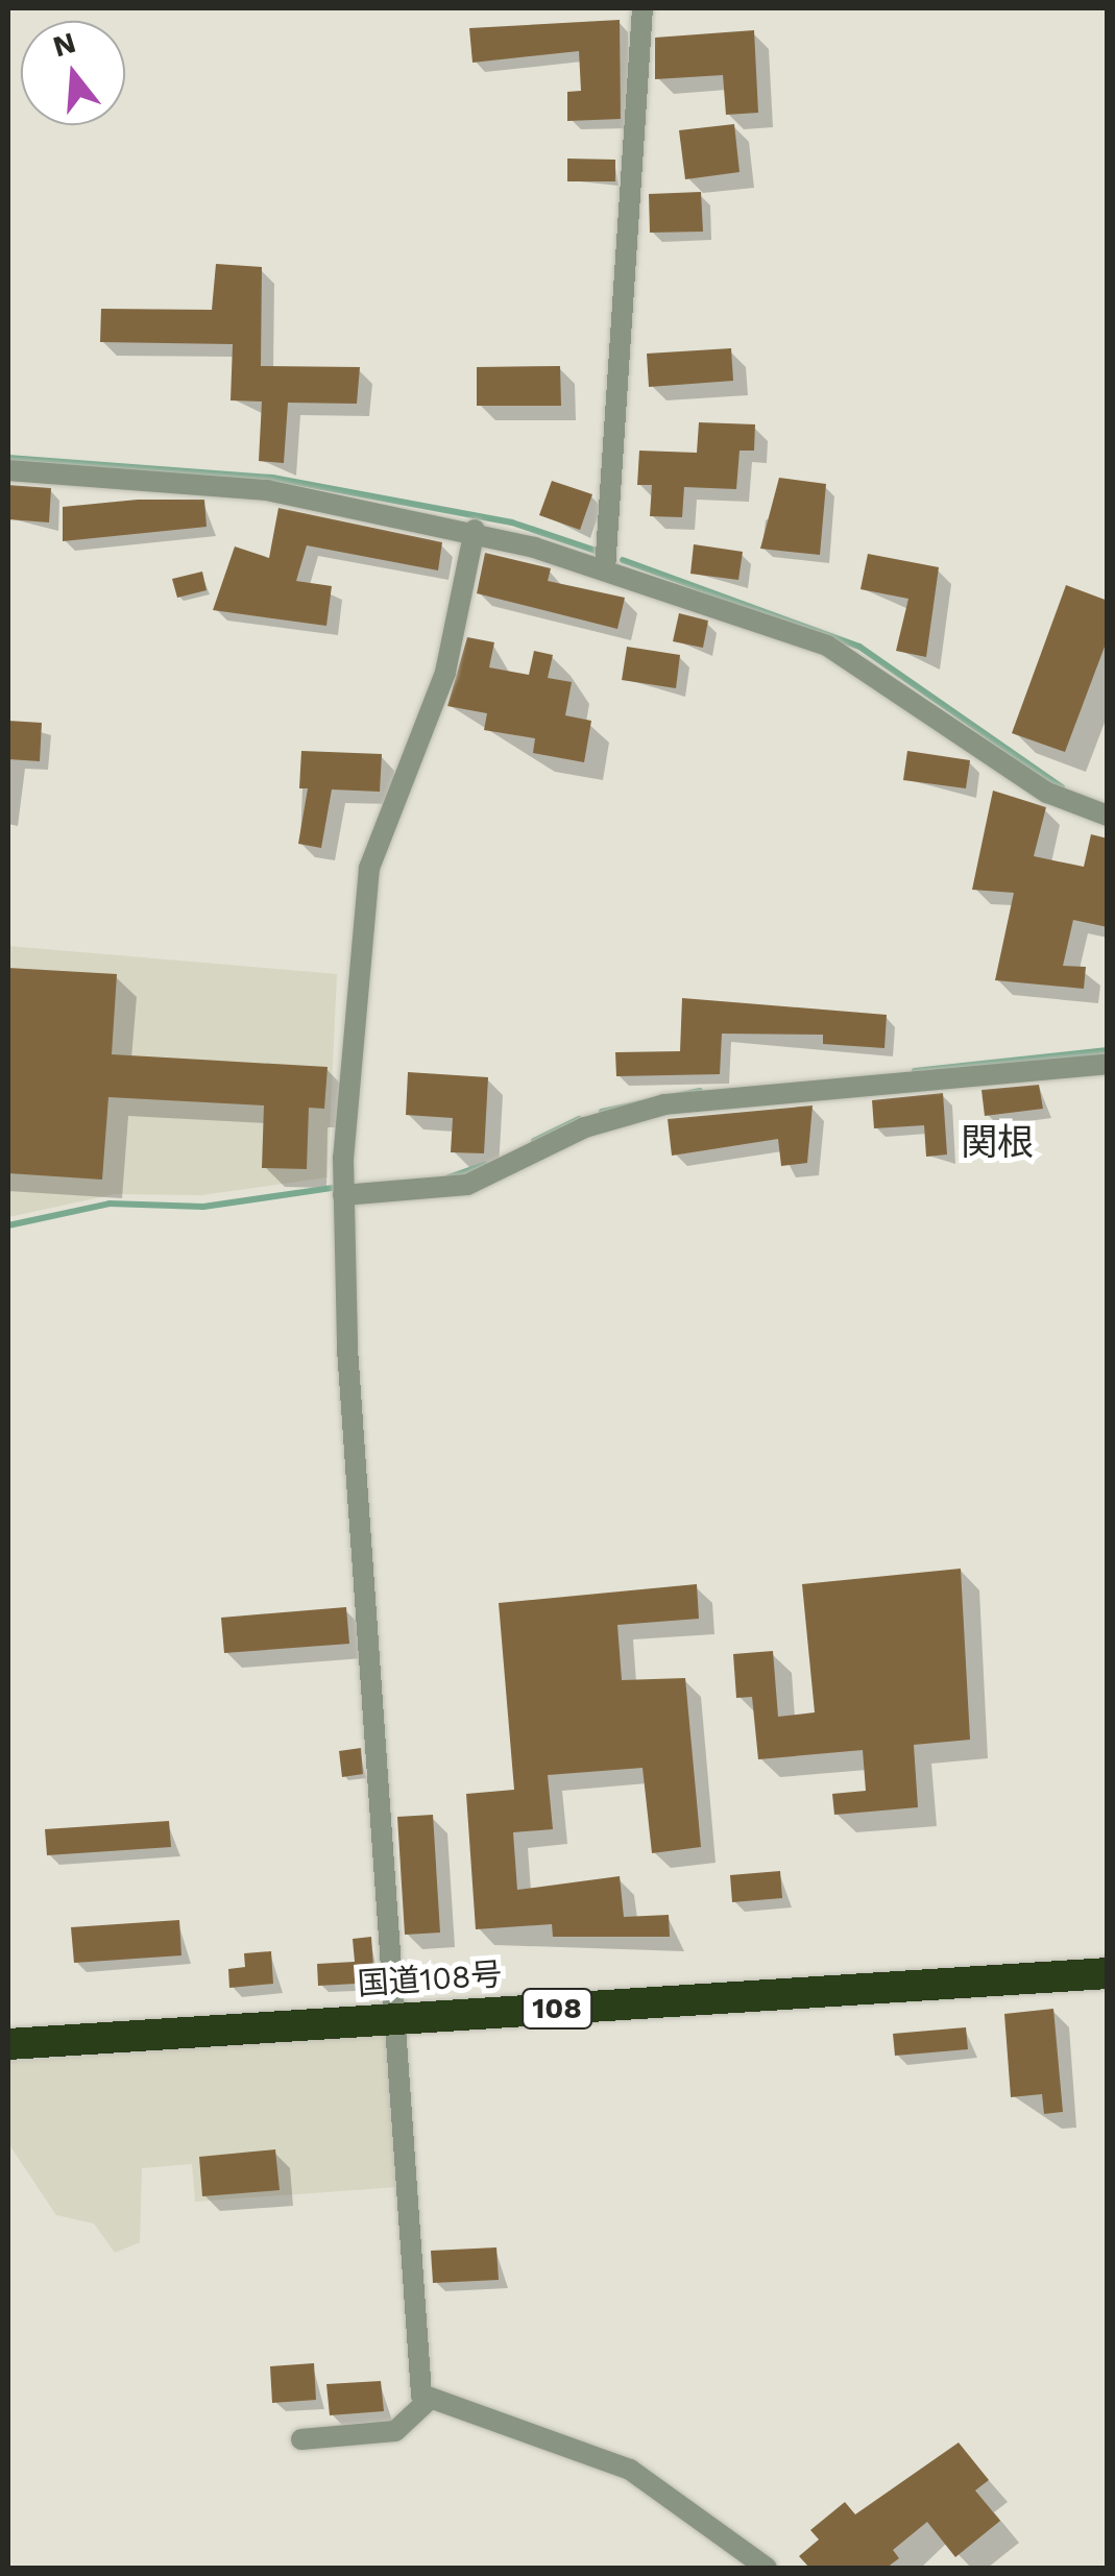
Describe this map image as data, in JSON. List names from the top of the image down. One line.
{"streets":{"highway":["国道108号","108"]},"districts":["関根"],"north":"top"}
